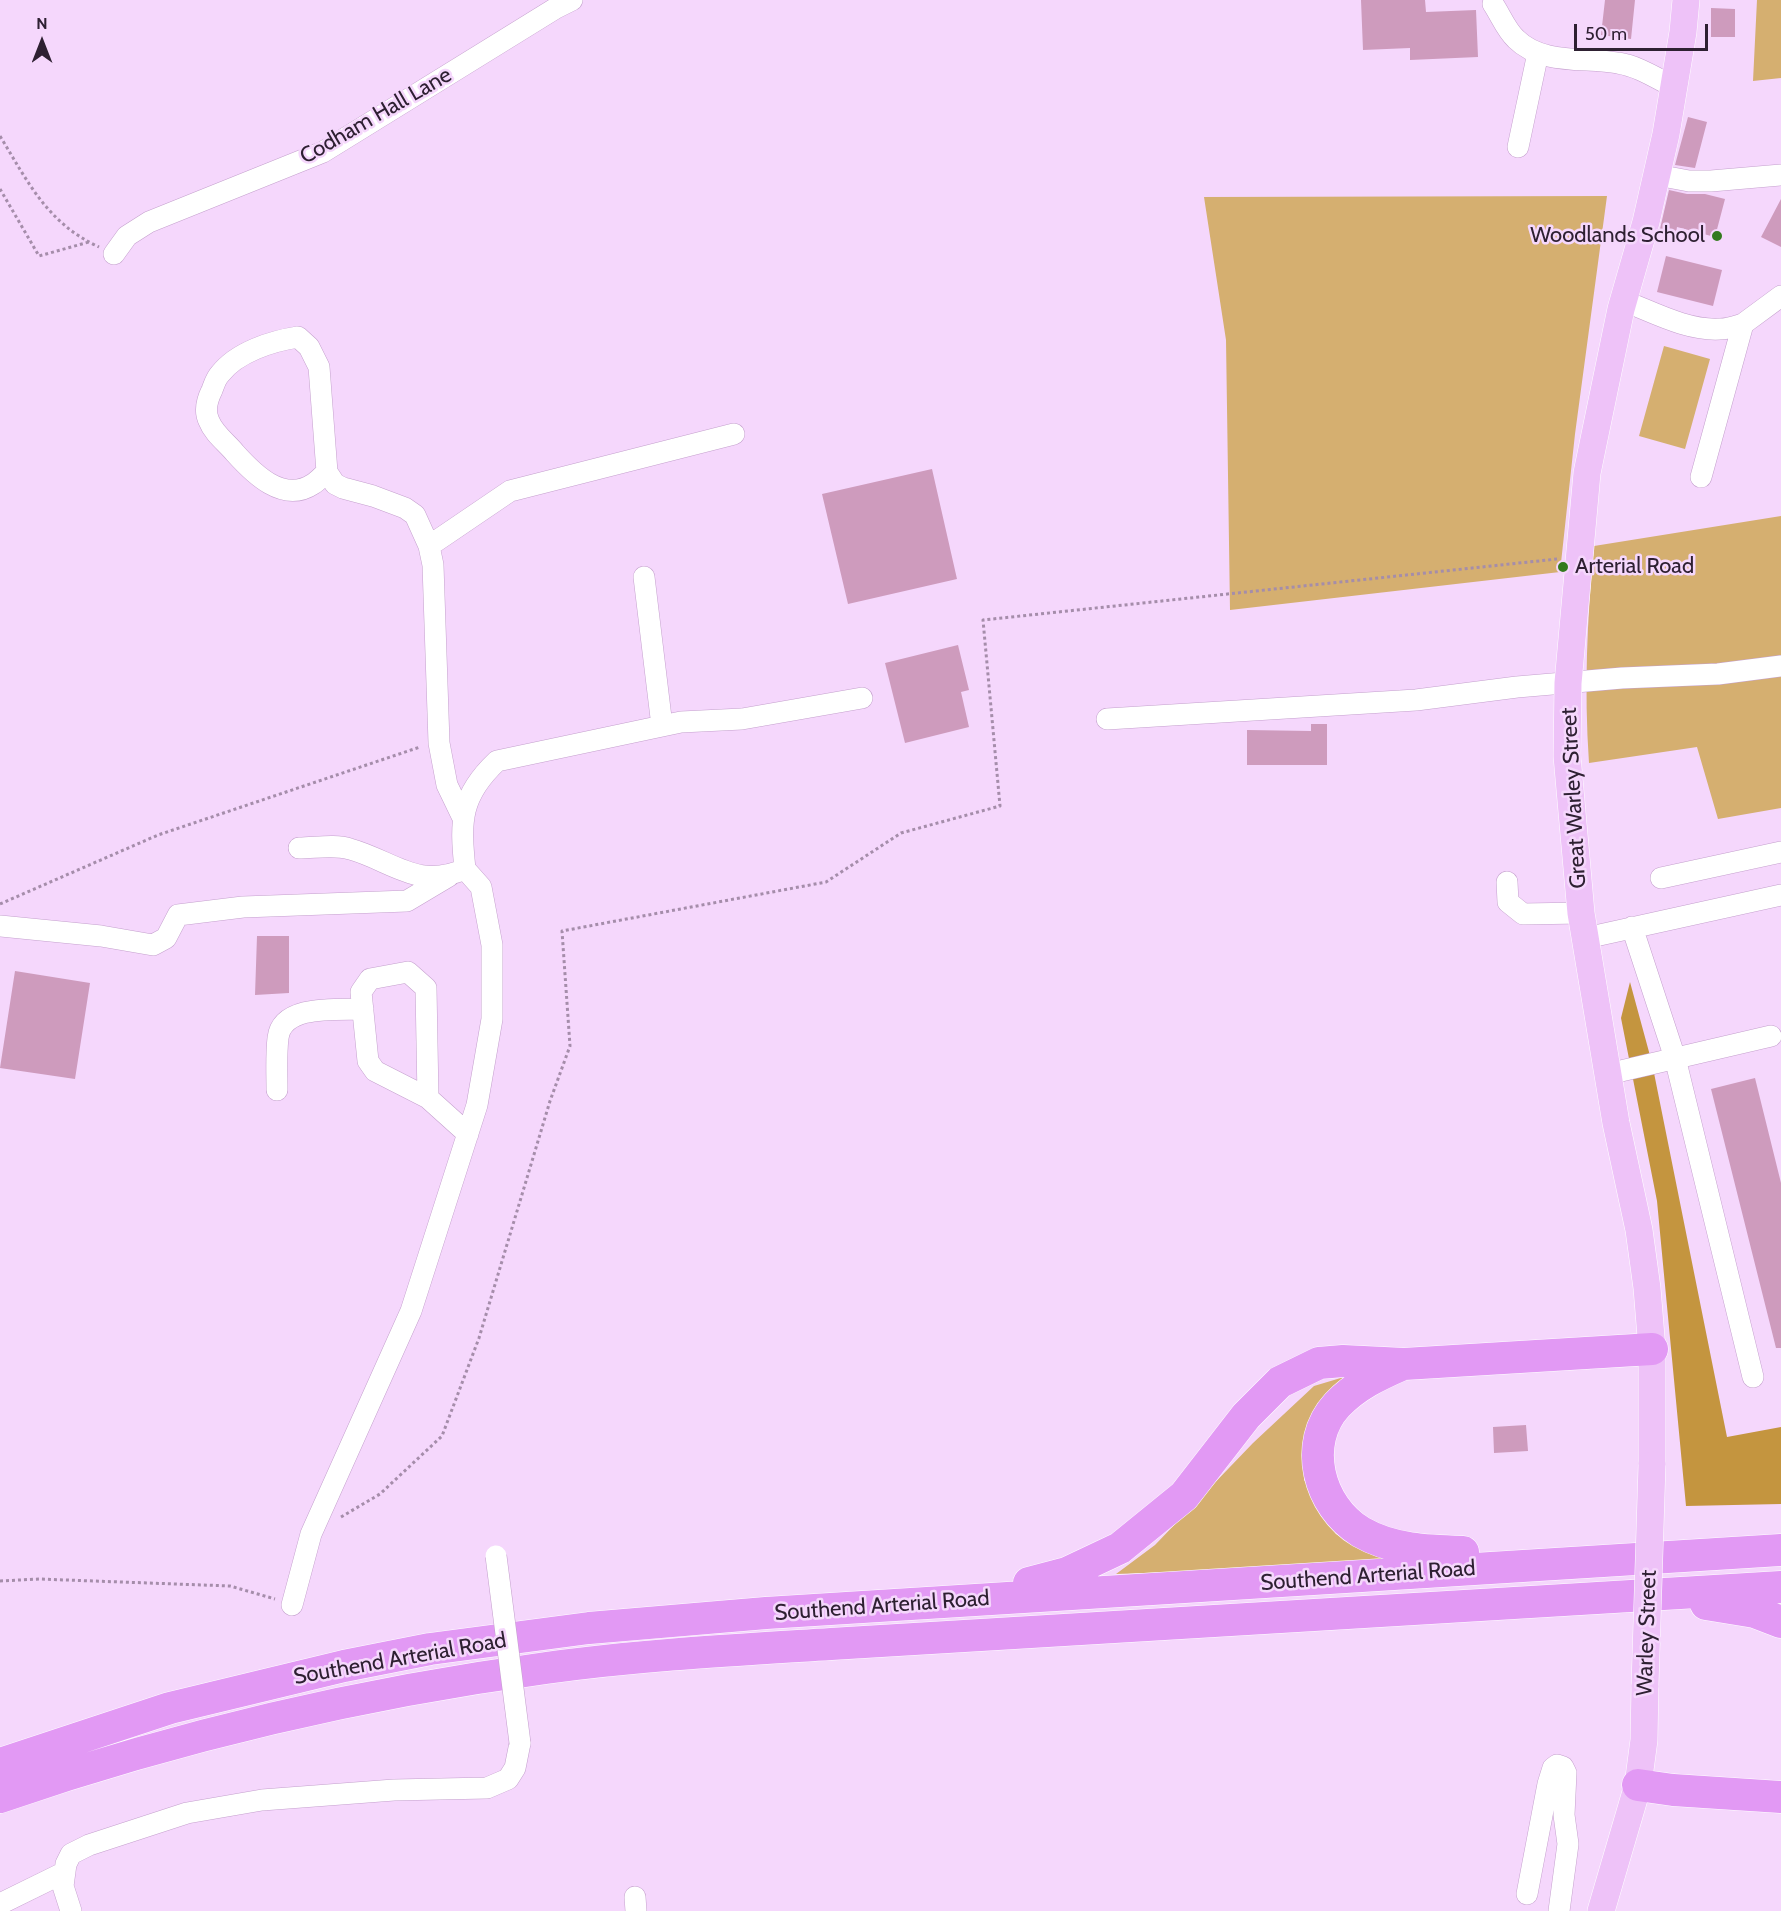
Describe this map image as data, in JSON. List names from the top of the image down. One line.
{"streets":{"highway":["Southend Arterial Road"],"main road":["Great Warley Street","Warley Street"],"street":["Codham Hall Lane"]},"crossings":[["Great Warley Street","Warley Street"]],"places":["Woodlands School","Arterial Road"],"scale_bar":"50 m","north":"top"}
